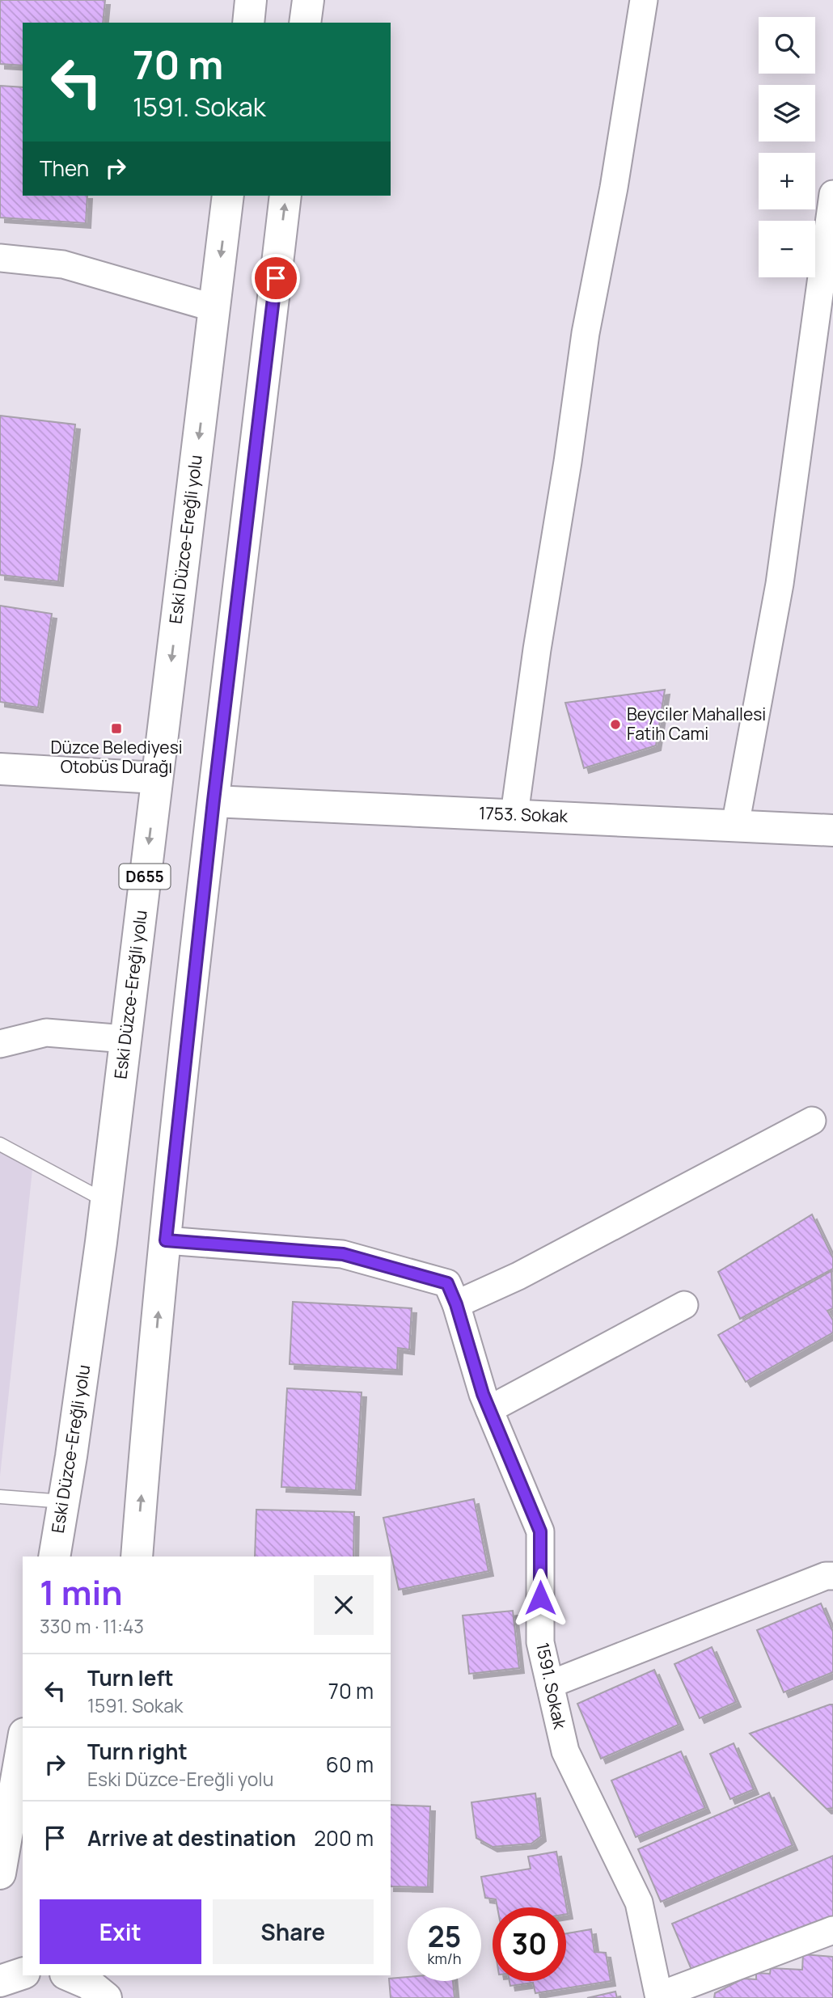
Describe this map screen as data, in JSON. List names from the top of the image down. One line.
{"streets":{"main road":["Eski Düzce-Ereğli yolu","1753. Sokak","D655"],"street":["1591. Sokak"]},"places":{"other":["Beyciler Mahallesi Fatih Cami"],"transit":["Düzce Belediyesi Otobüs Durağı"]},"page":{"map_buttons":["+","−"],"turn":["70 m","1591. Sokak"],"then":"Then","heading":["1 min","330 m · 11:43"],"list":[{"name":"Turn left","note":"1591. Sokak","value":"70 m"},{"name":"Turn right","note":"Eski Düzce-Ereğli yolu","value":"60 m"},{"name":"Arrive at destination","value":"200 m"}],"buttons":["Exit","Share"],"speed":"25 km/h","limit":"30"}}
